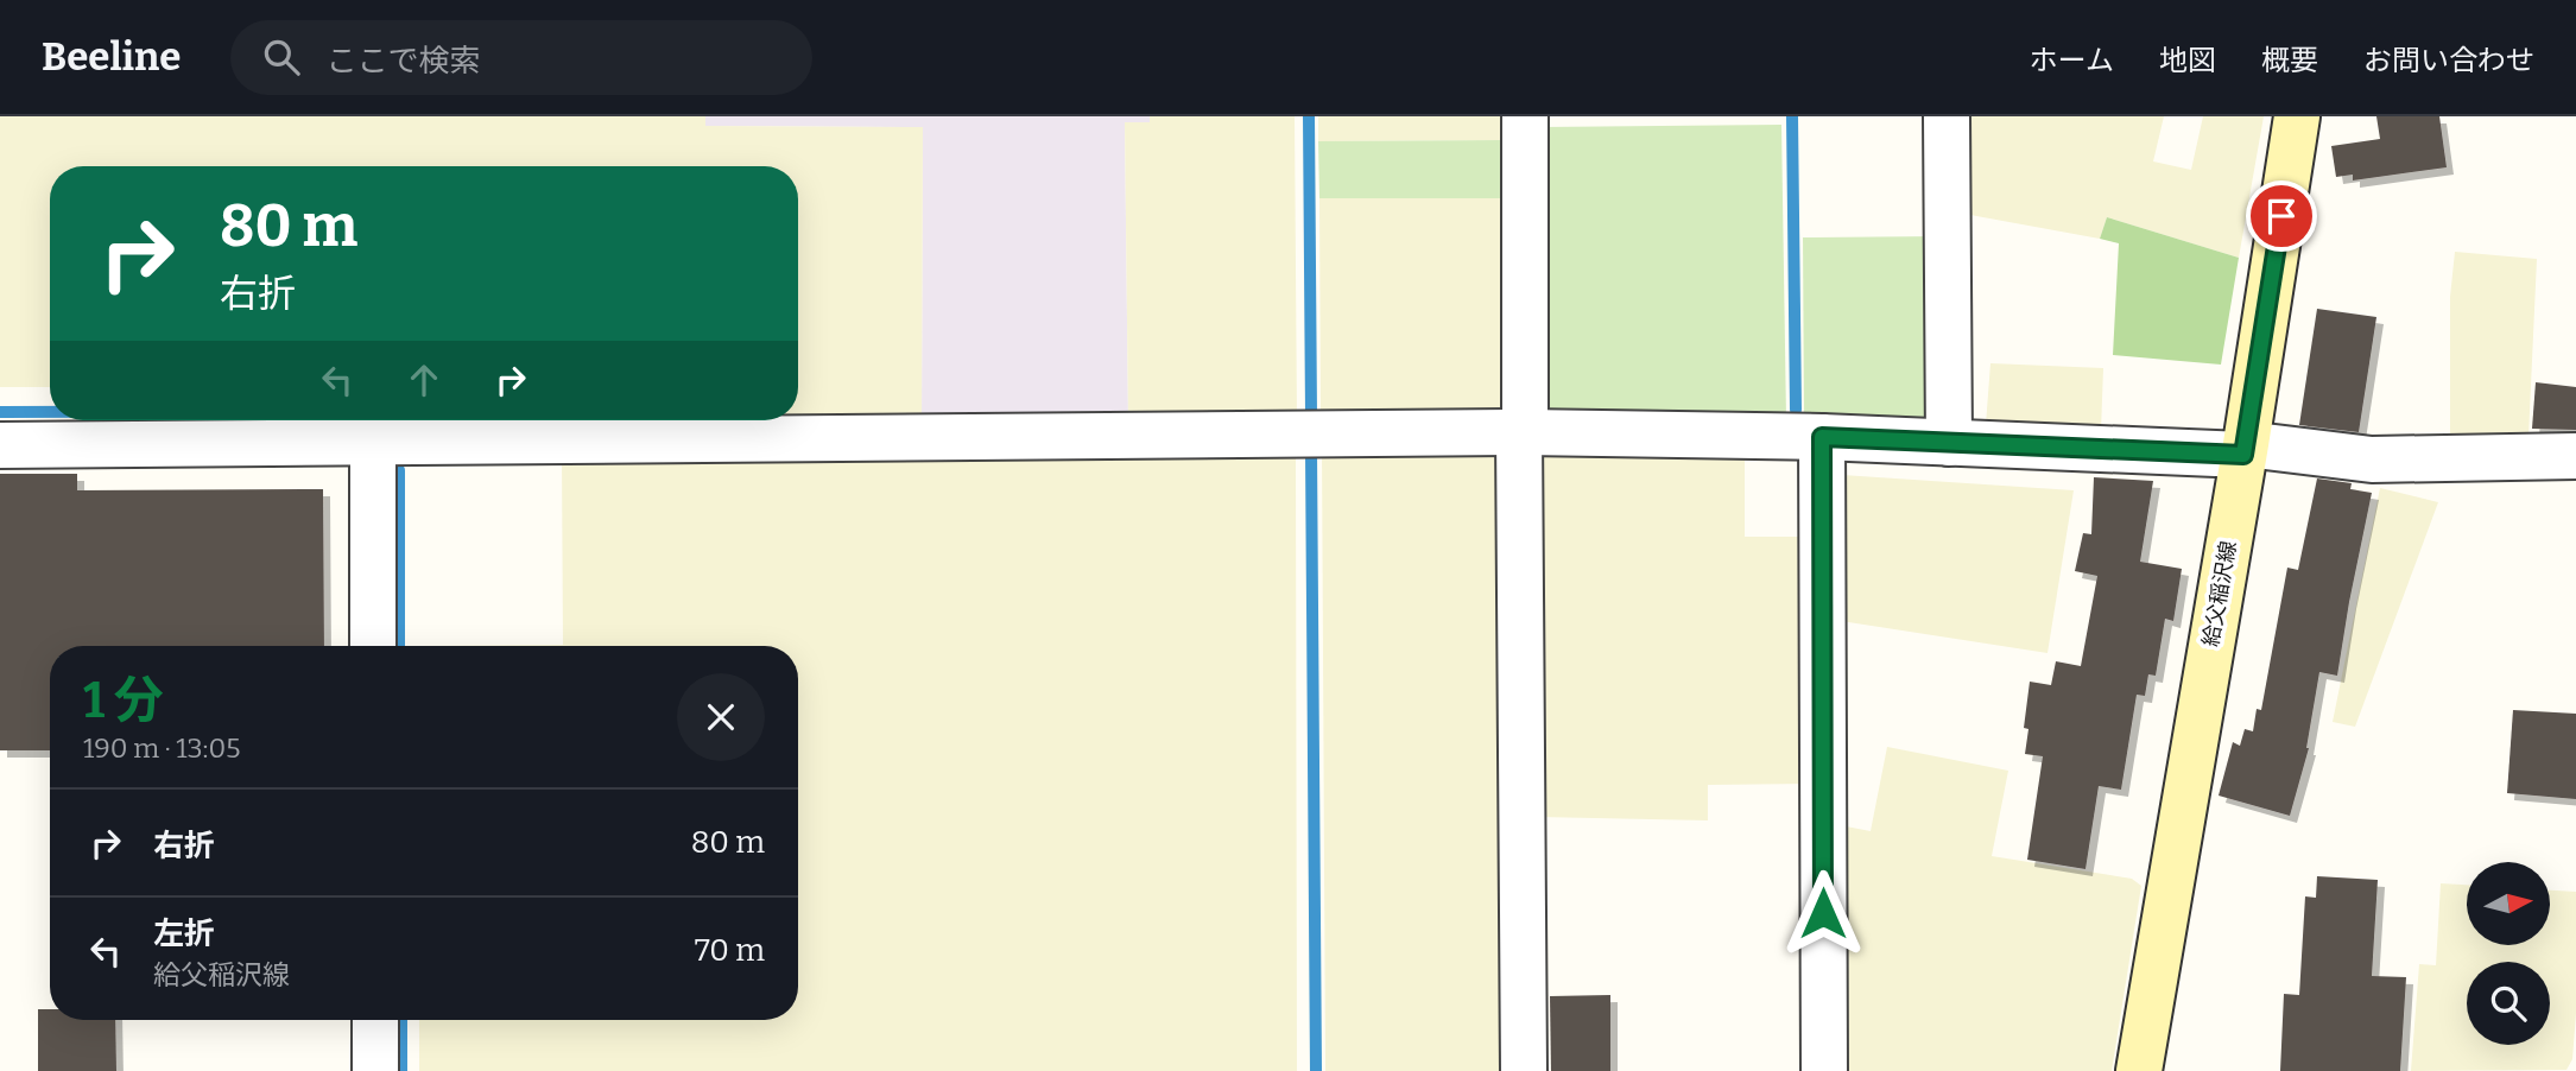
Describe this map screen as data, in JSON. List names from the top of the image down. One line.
{"streets":{"main road":["給父稲沢線"]},"north":"right","page":{"header":"Beeline","search":"ここで検索","nav":["ホーム","地図","概要","お問い合わせ"],"turn":["80 m","右折"],"heading":["1 分","190 m · 13:05"],"list":[{"name":"右折","value":"80 m"},{"name":"左折","note":"給父稲沢線","value":"70 m"}]}}
